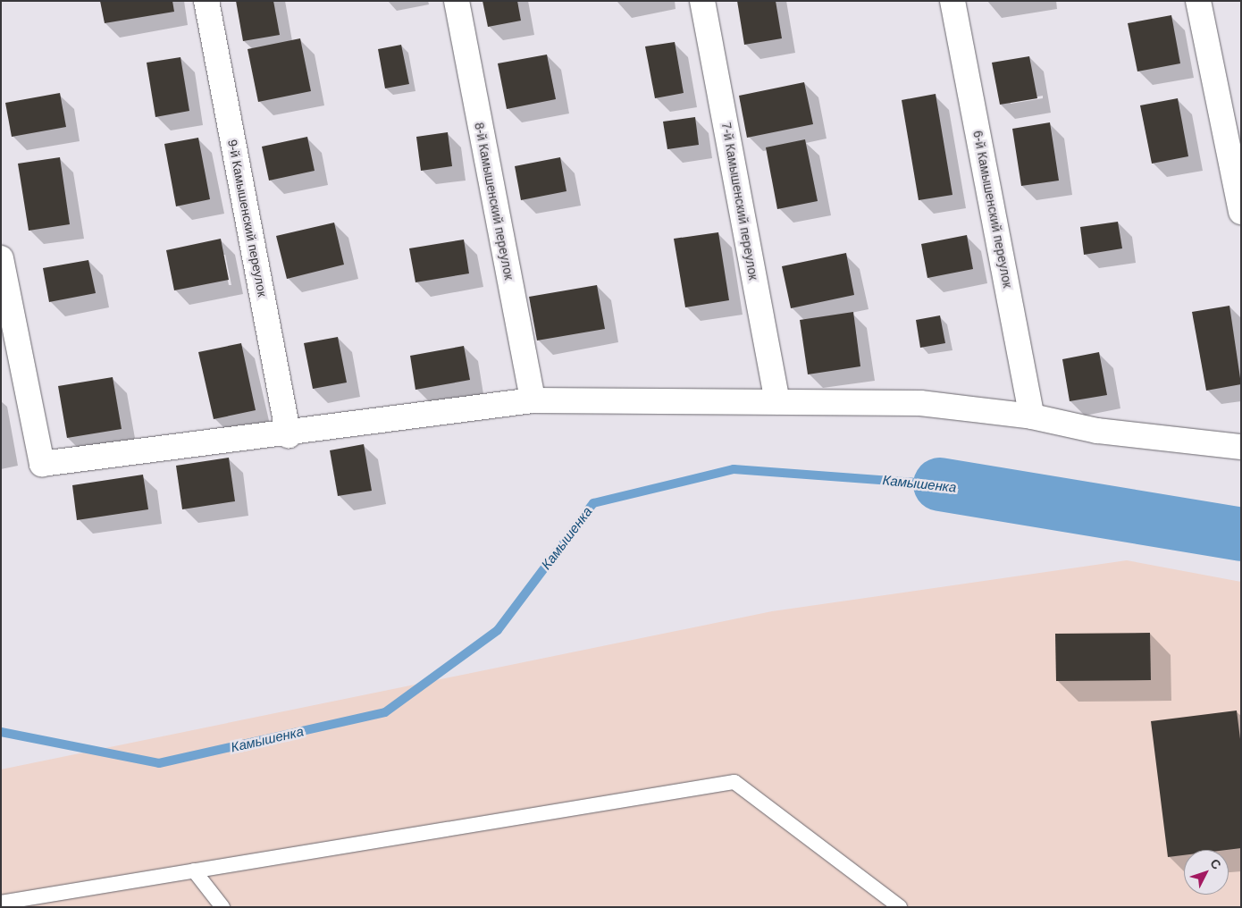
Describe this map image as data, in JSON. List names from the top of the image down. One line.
{"streets":{"street":["8-й Камышенский переулок","7-й Камышенский переулок","6-й Камышенский переулок","9-й Камышенский переулок"]},"water":["Камышенка"],"north":"top right"}
